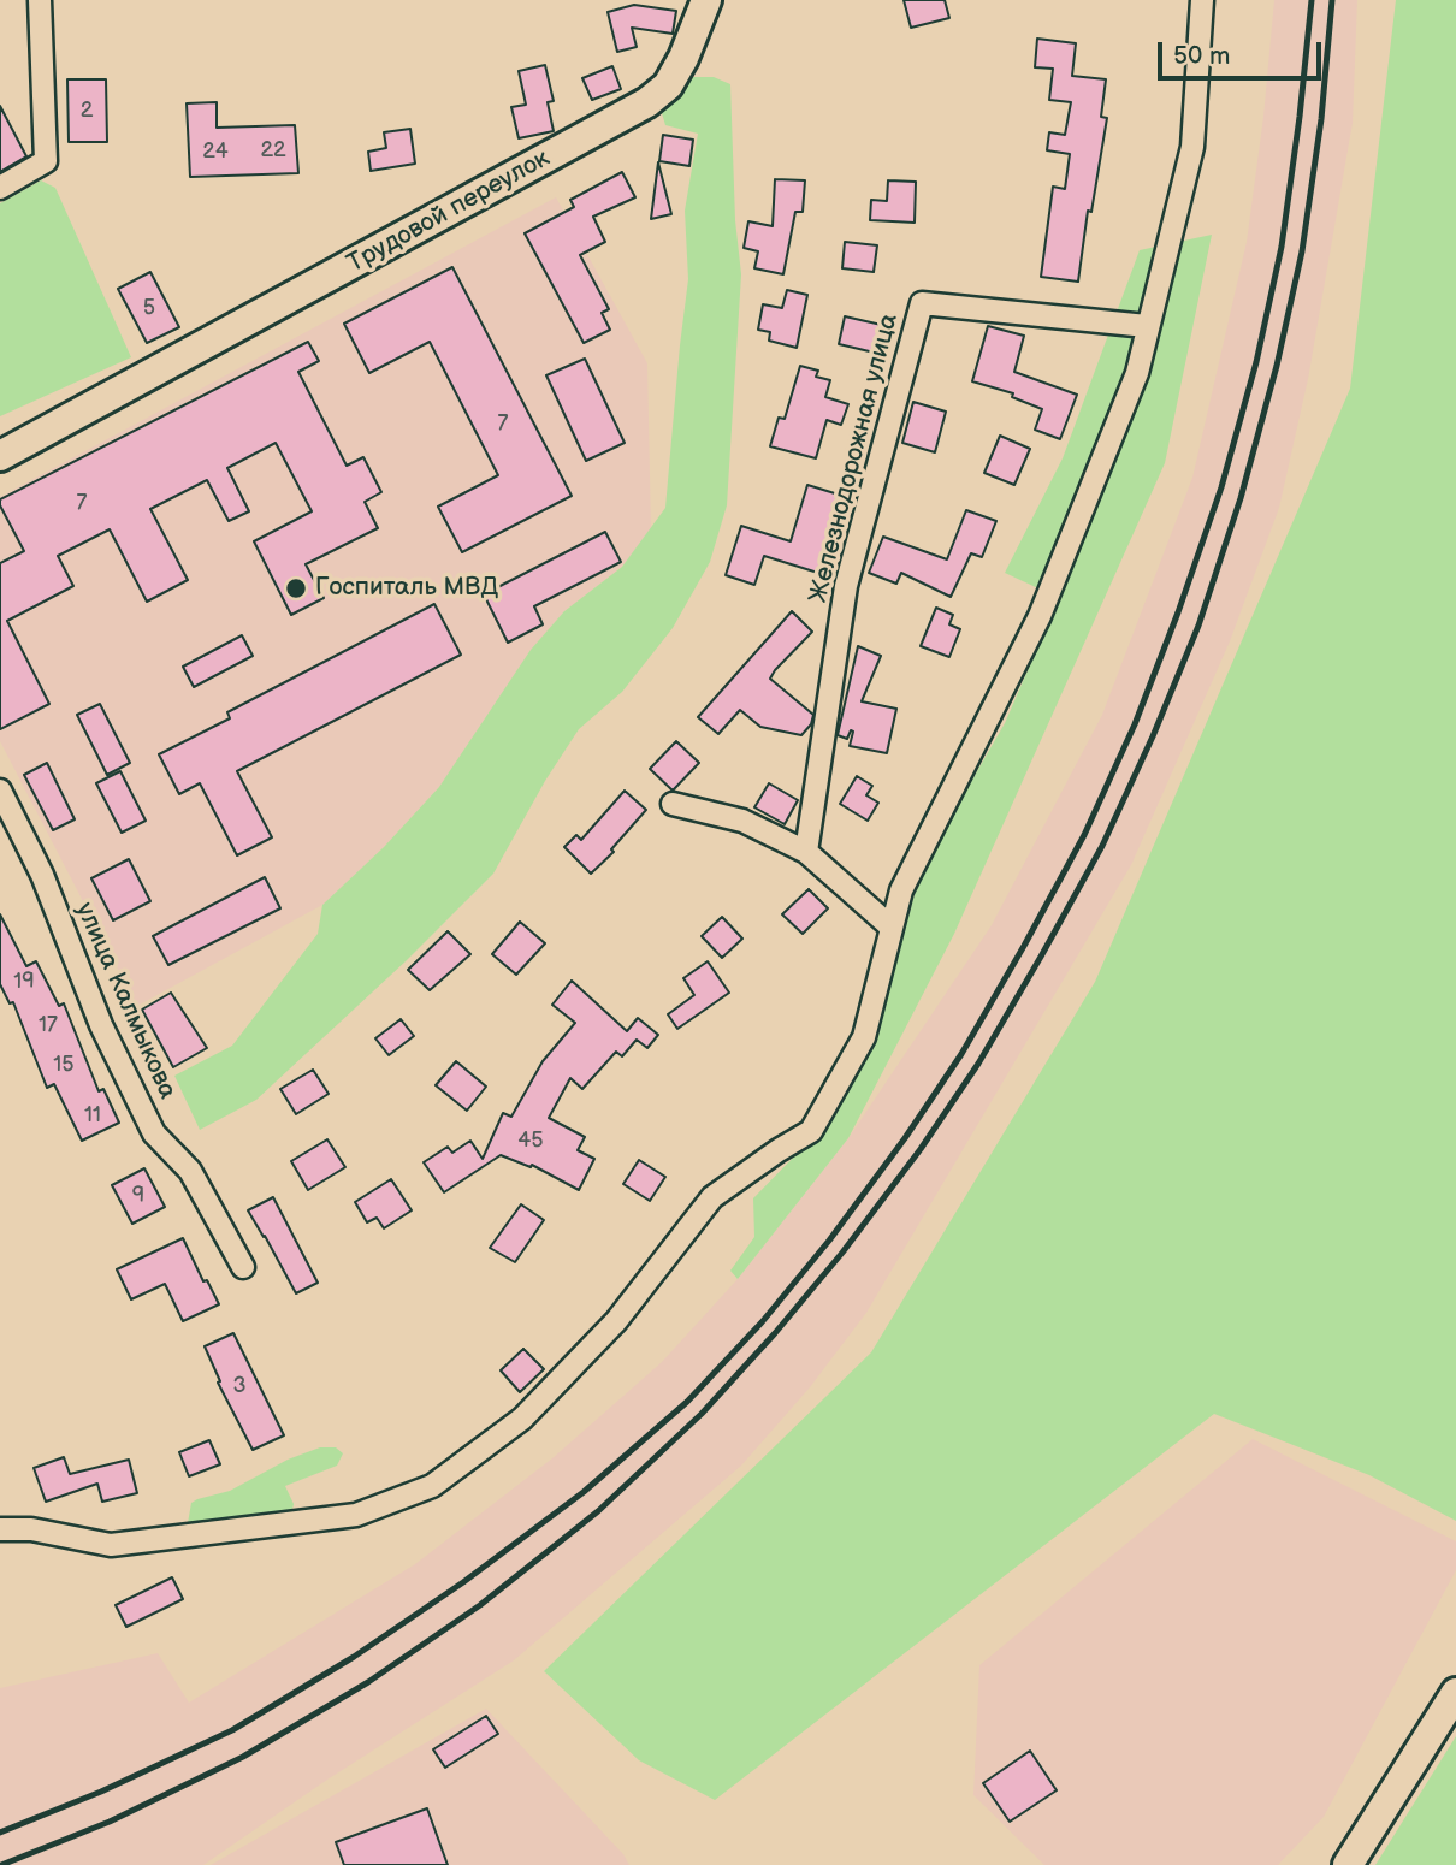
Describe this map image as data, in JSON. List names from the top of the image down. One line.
{"streets":{"street":["Трудовой переулок","Железнодорожная улица","улица Калмыкова"]},"places":["Госпиталь МВД"],"house_numbers":["2","22","24","5","7","7","19","17","15","11","45","9","3"],"scale_bar":"50 m"}
